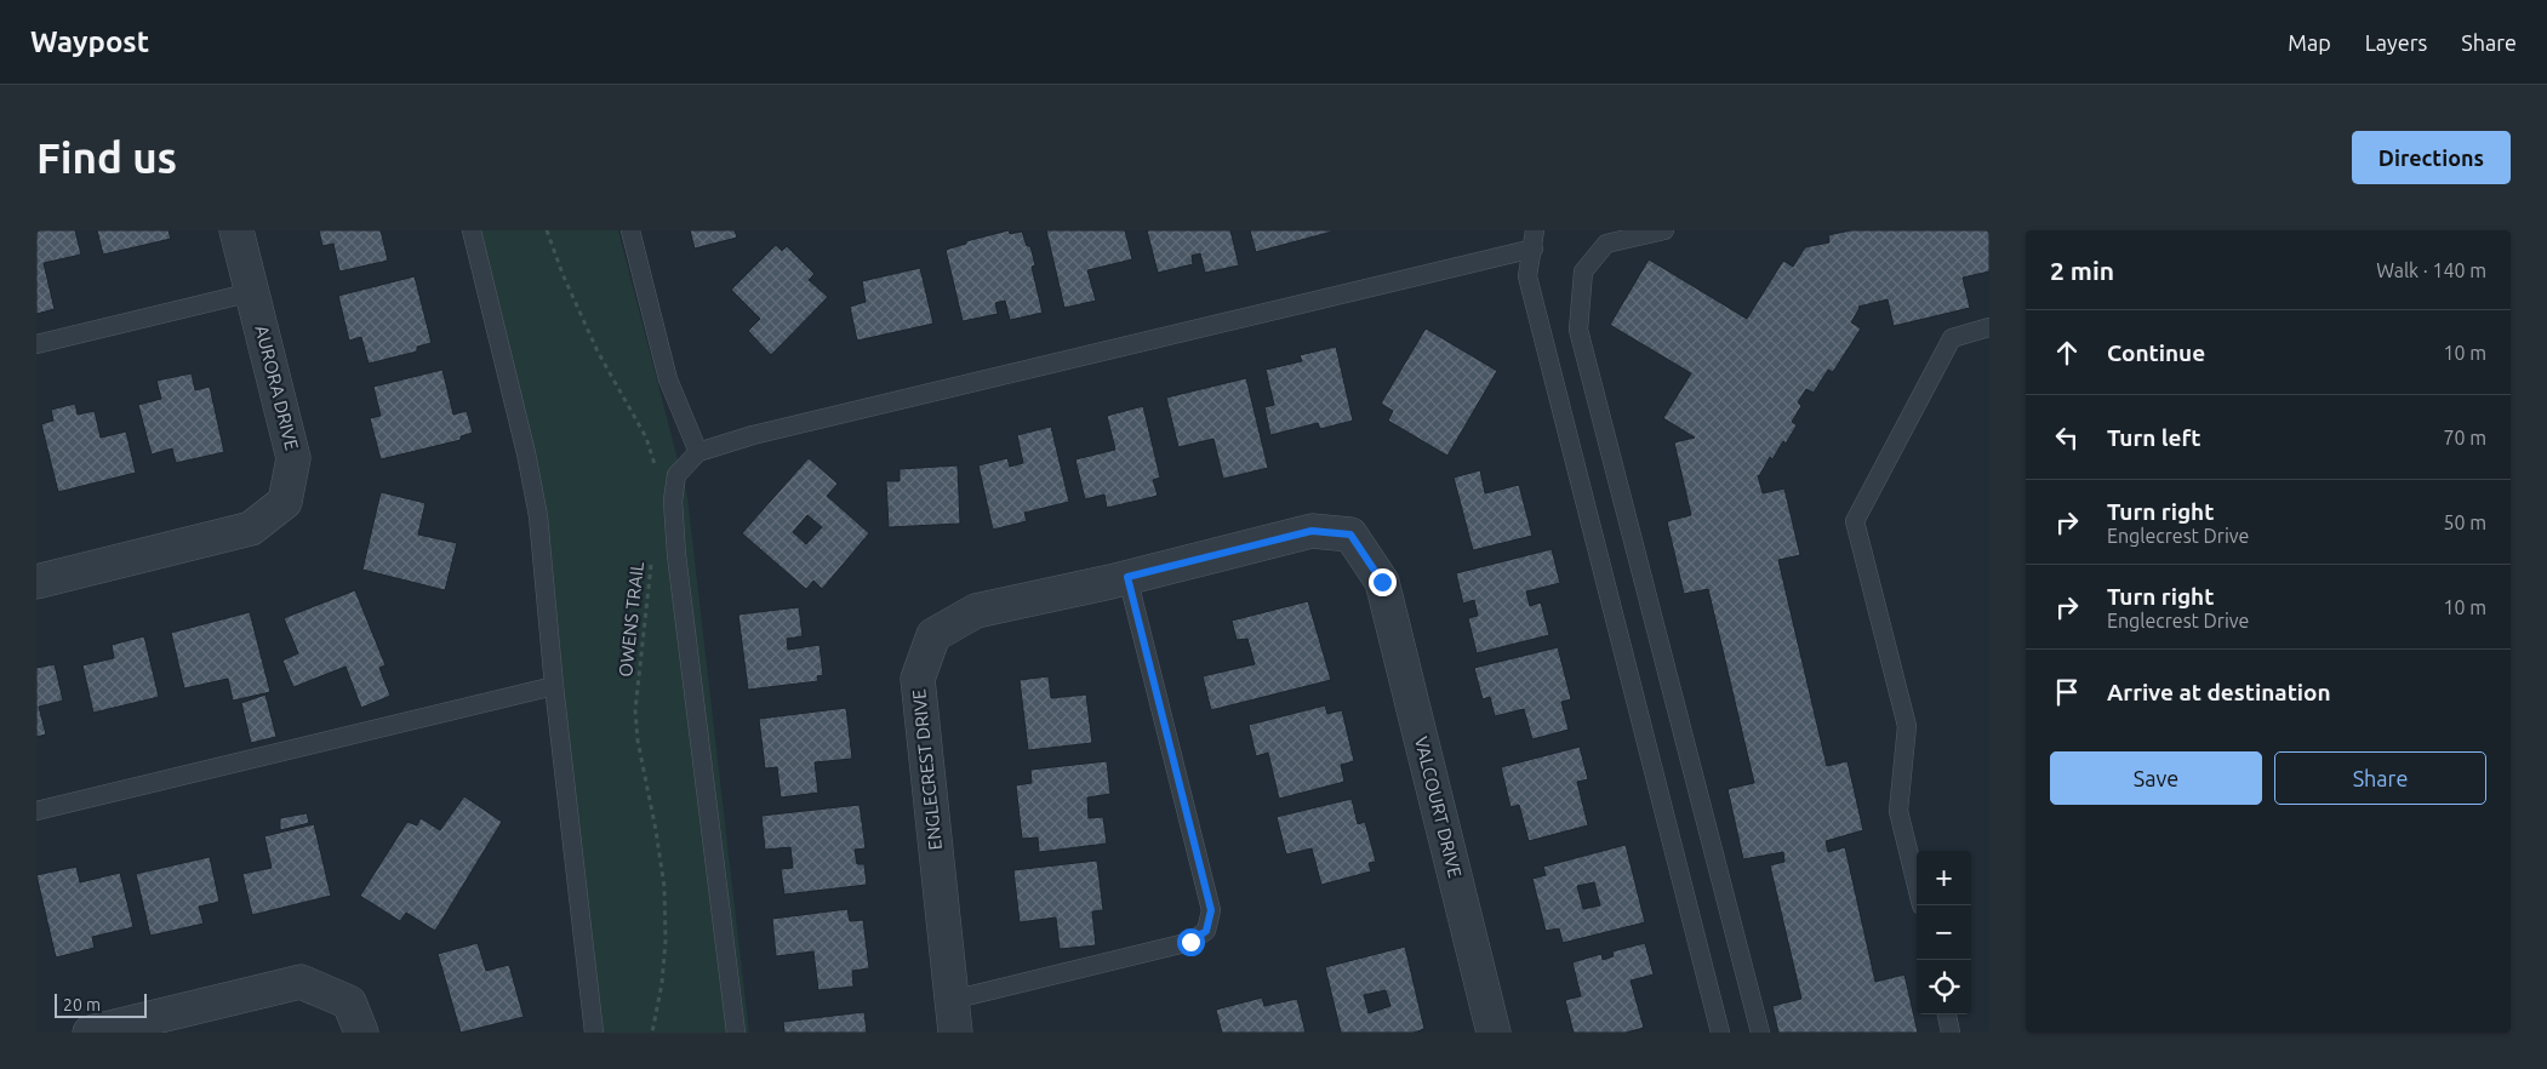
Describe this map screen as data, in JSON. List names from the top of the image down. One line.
{"streets":{"street":["AURORA DRIVE","ENGLECREST DRIVE","VALCOURT DRIVE"],"path":["OWENS TRAIL"]},"crossings":[["ENGLECREST DRIVE","VALCOURT DRIVE"]],"scale_bar":"20 m","page":{"header":"Waypost","nav":["Map","Layers","Share"],"buttons":["Directions",["Save","Share"]],"title":"Find us","heading":["2 min","Walk · 140 m"],"list":[["Continue","10 m"],["Turn left","70 m"],["Turn right","Englecrest Drive","50 m"],["Turn right","Englecrest Drive","10 m"],"Arrive at destination"],"map_buttons":["+","−"],"scale":"20 m"}}
